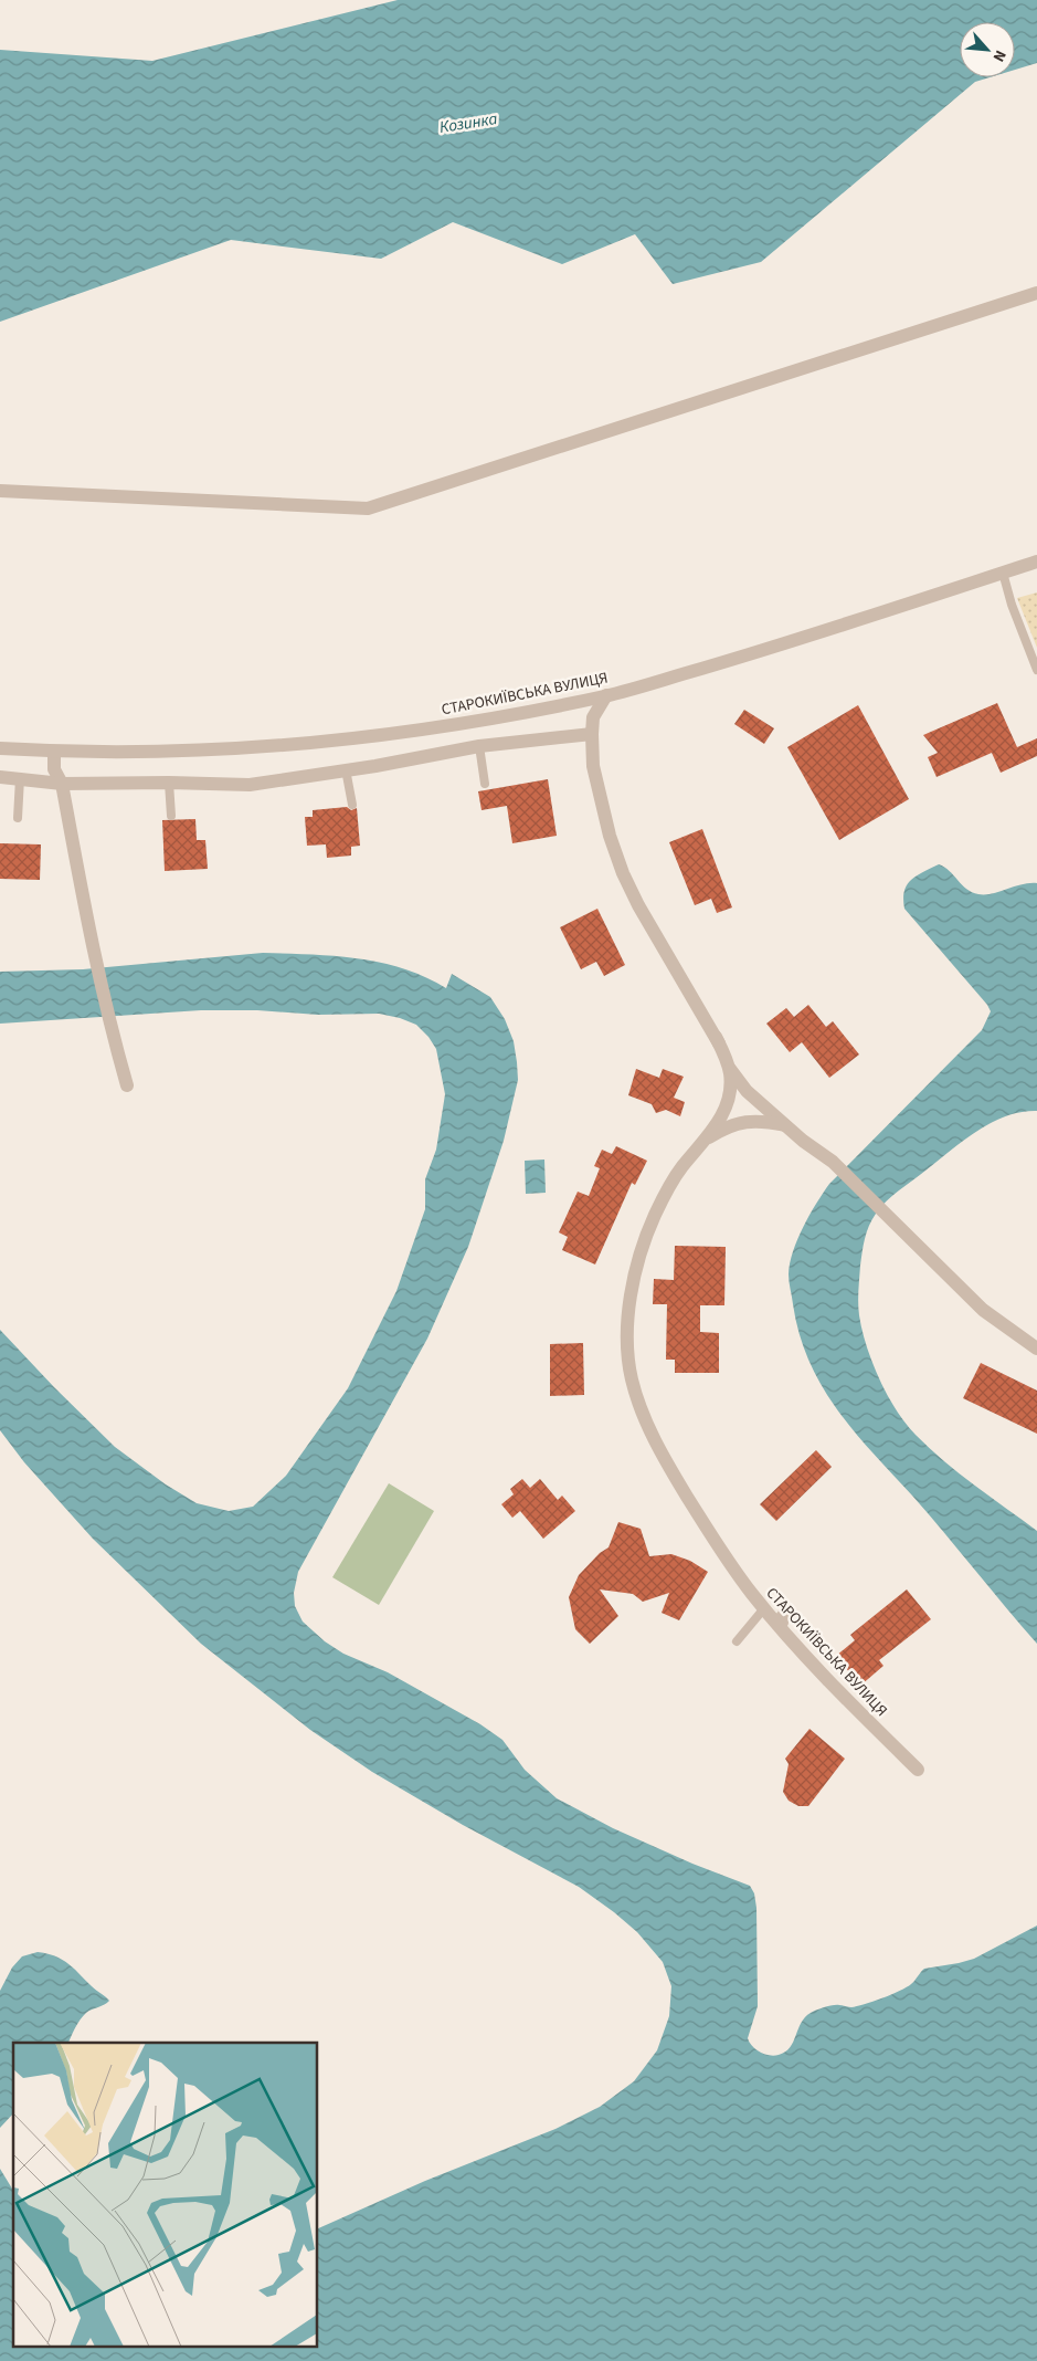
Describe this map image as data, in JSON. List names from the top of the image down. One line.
{"streets":{"street":["СТАРОКИЇВСЬКА ВУЛИЦЯ"]},"water":["Козинка"],"north":"bottom right"}
